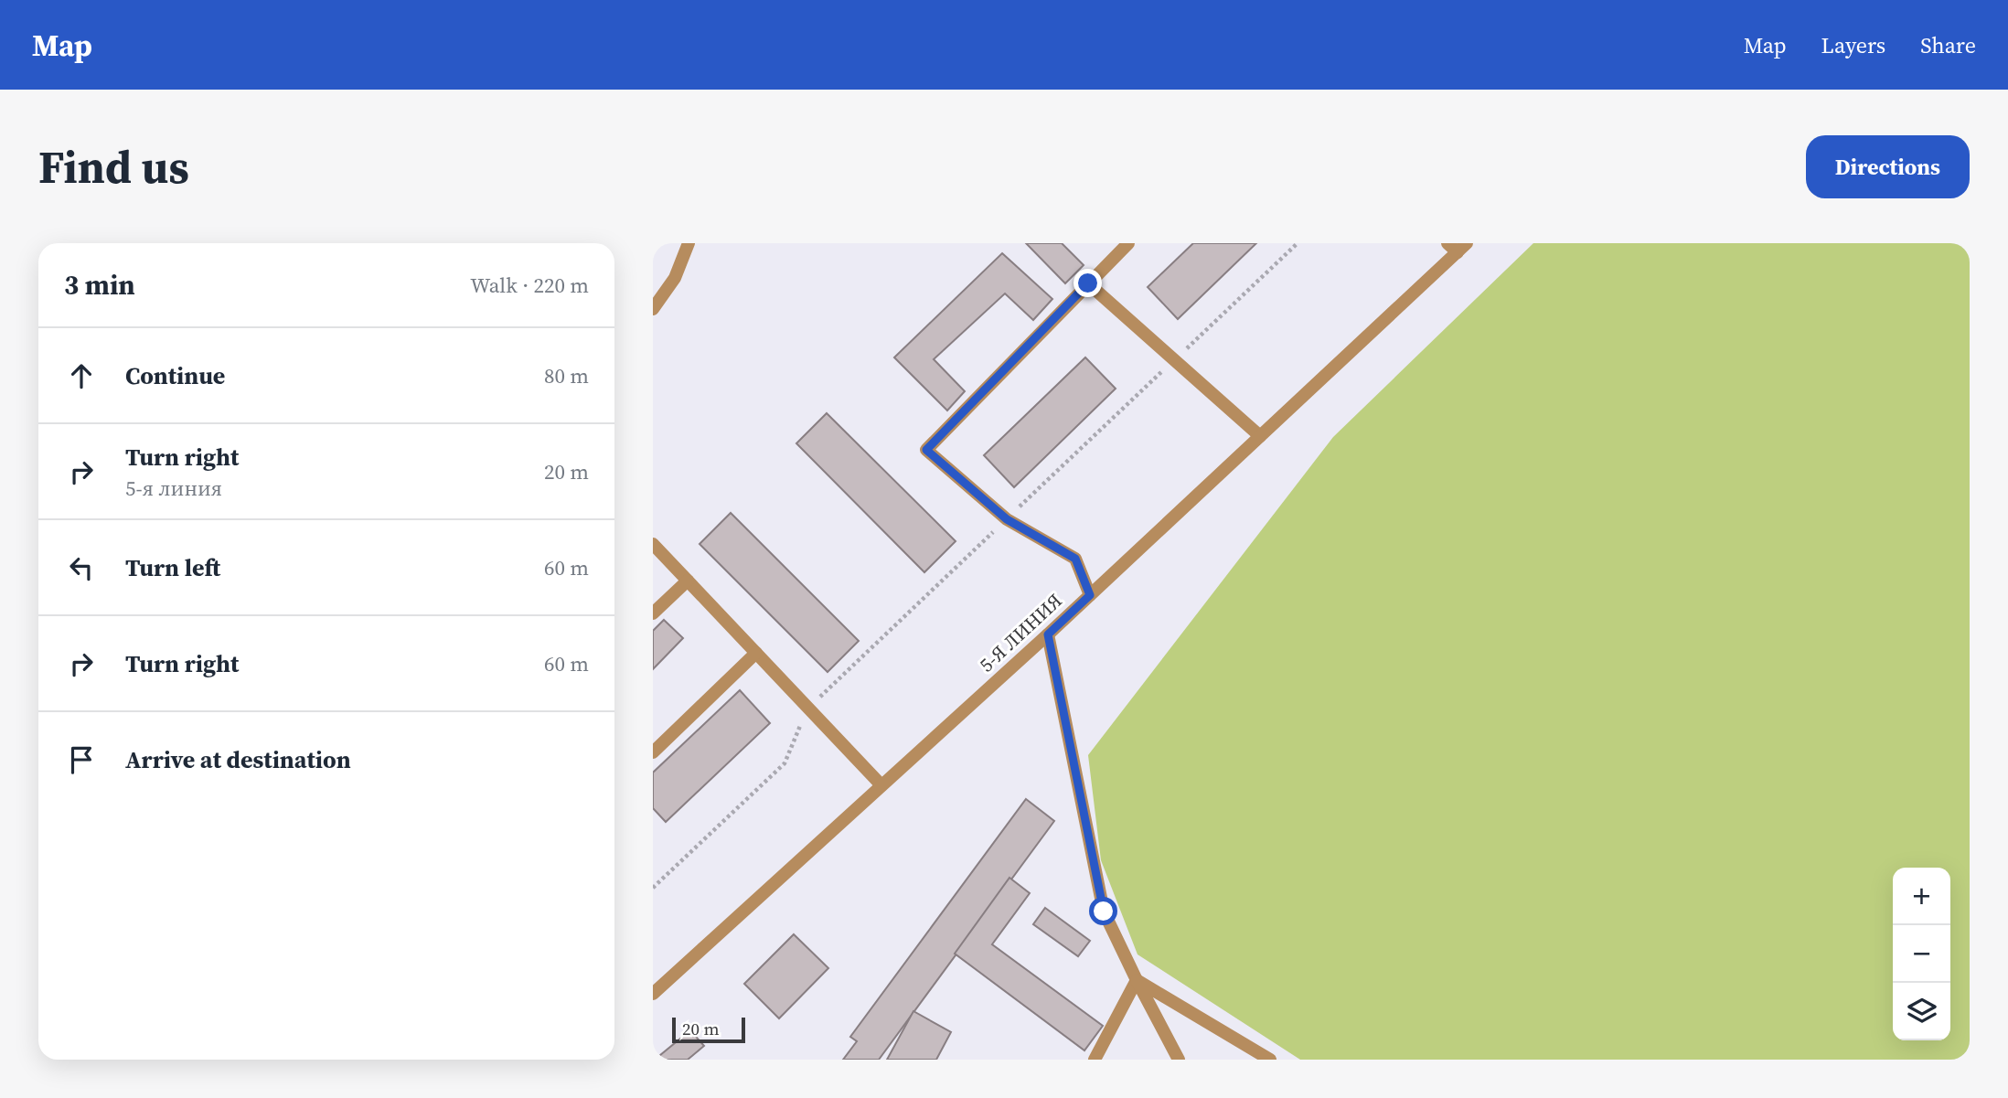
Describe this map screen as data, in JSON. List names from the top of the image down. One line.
{"streets":{"street":["5-Я ЛИНИЯ"]},"scale_bar":"20 m","page":{"header":"Map","nav":["Map","Layers","Share"],"buttons":"Directions","title":"Find us","heading":["3 min","Walk · 220 m"],"list":[["Continue","80 m"],["Turn right","5-я линия","20 m"],["Turn left","60 m"],["Turn right","60 m"],"Arrive at destination"],"map_buttons":["+","−"],"scale":"20 m"}}
